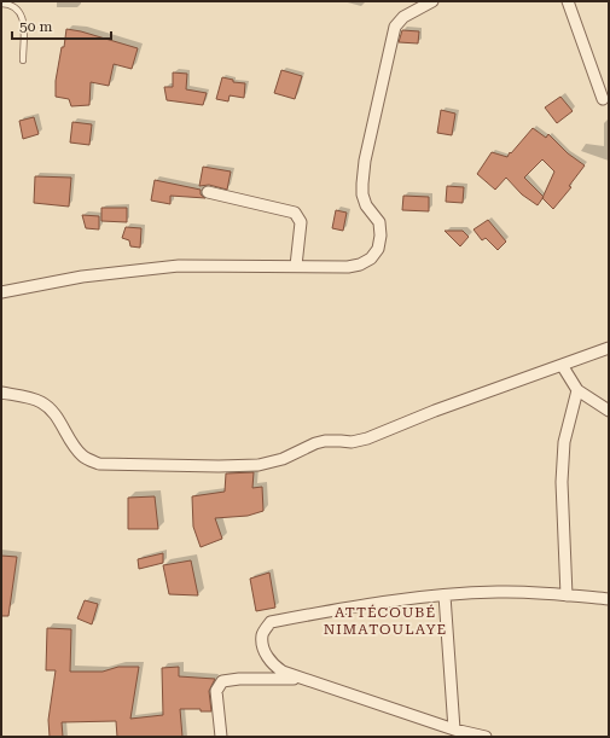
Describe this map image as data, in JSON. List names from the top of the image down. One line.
{"districts":["ATTÉCOUBÉ NIMATOULAYE"],"scale_bar":"50 m"}
